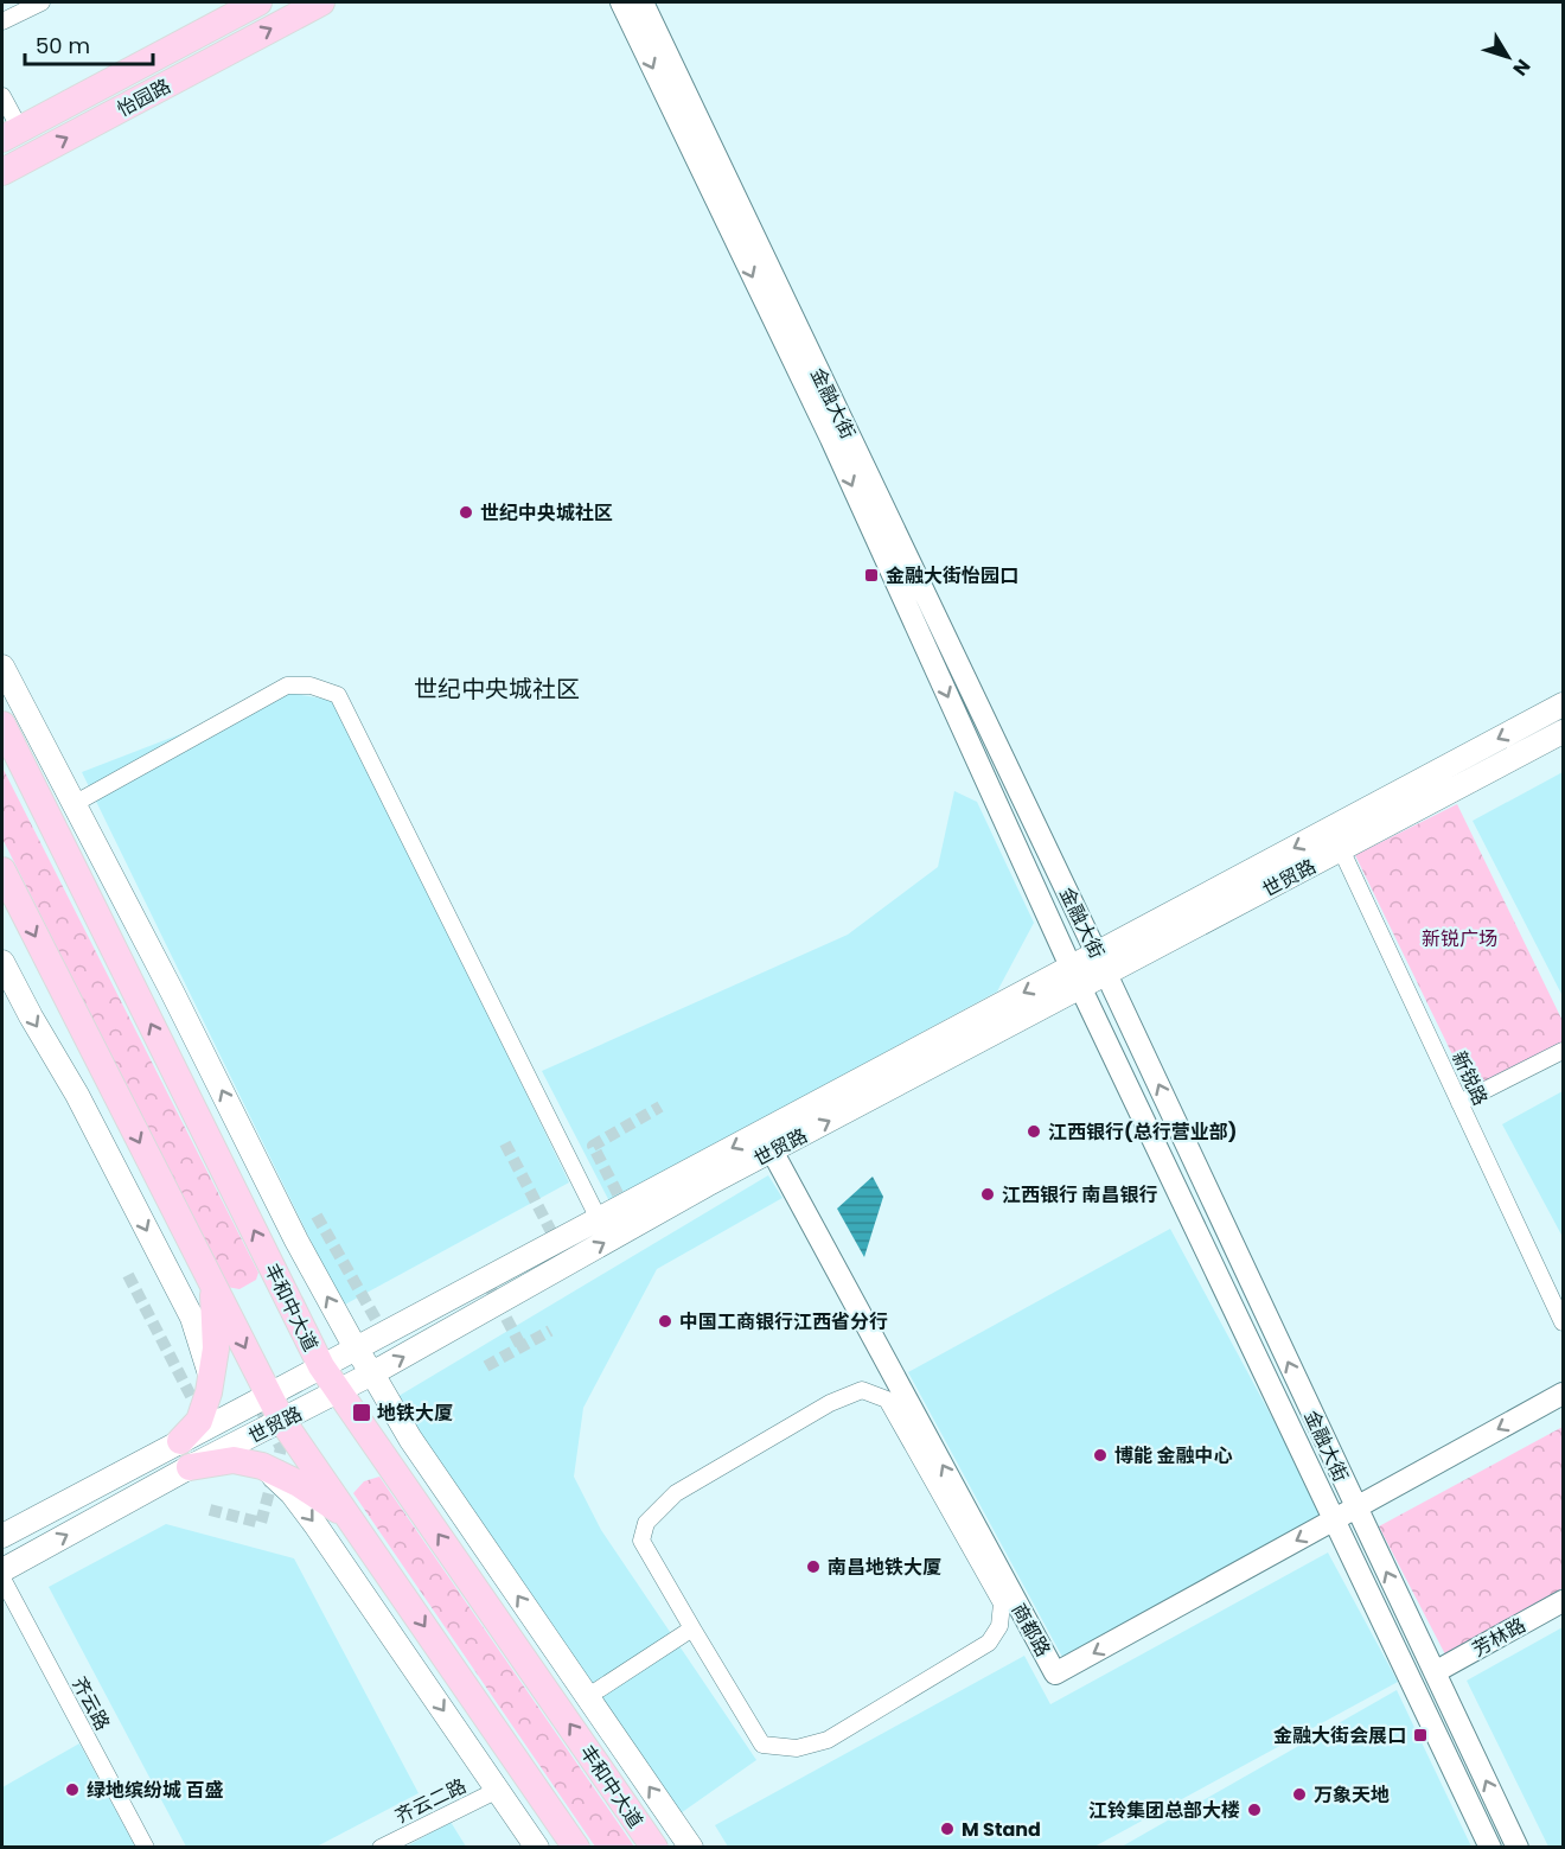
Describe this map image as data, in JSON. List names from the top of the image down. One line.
{"streets":{"main road":["怡园路","世贸路","丰和中大道"],"street":["金融大街","新锐路","商都路","芳林路","齐云路","齐云二路"]},"crossings":[["金融大街","世贸路"],["金融大街","商都路"],["金融大街","芳林路"],["世贸路","新锐路"],["世贸路","丰和中大道"],["世贸路","商都路"]],"districts":["世纪中央城社区"],"parks":["新锐广场"],"places":{"other":["世纪中央城社区","江西银行(总行营业部)","江西银行 南昌银行","中国工商银行江西省分行","博能 金融中心","南昌地铁大厦","绿地缤纷城 百盛","万象天地","江铃集团总部大楼","M Stand"],"transit":["金融大街怡园口","地铁大厦","金融大街会展口"]},"scale_bar":"50 m","north":"bottom right"}
